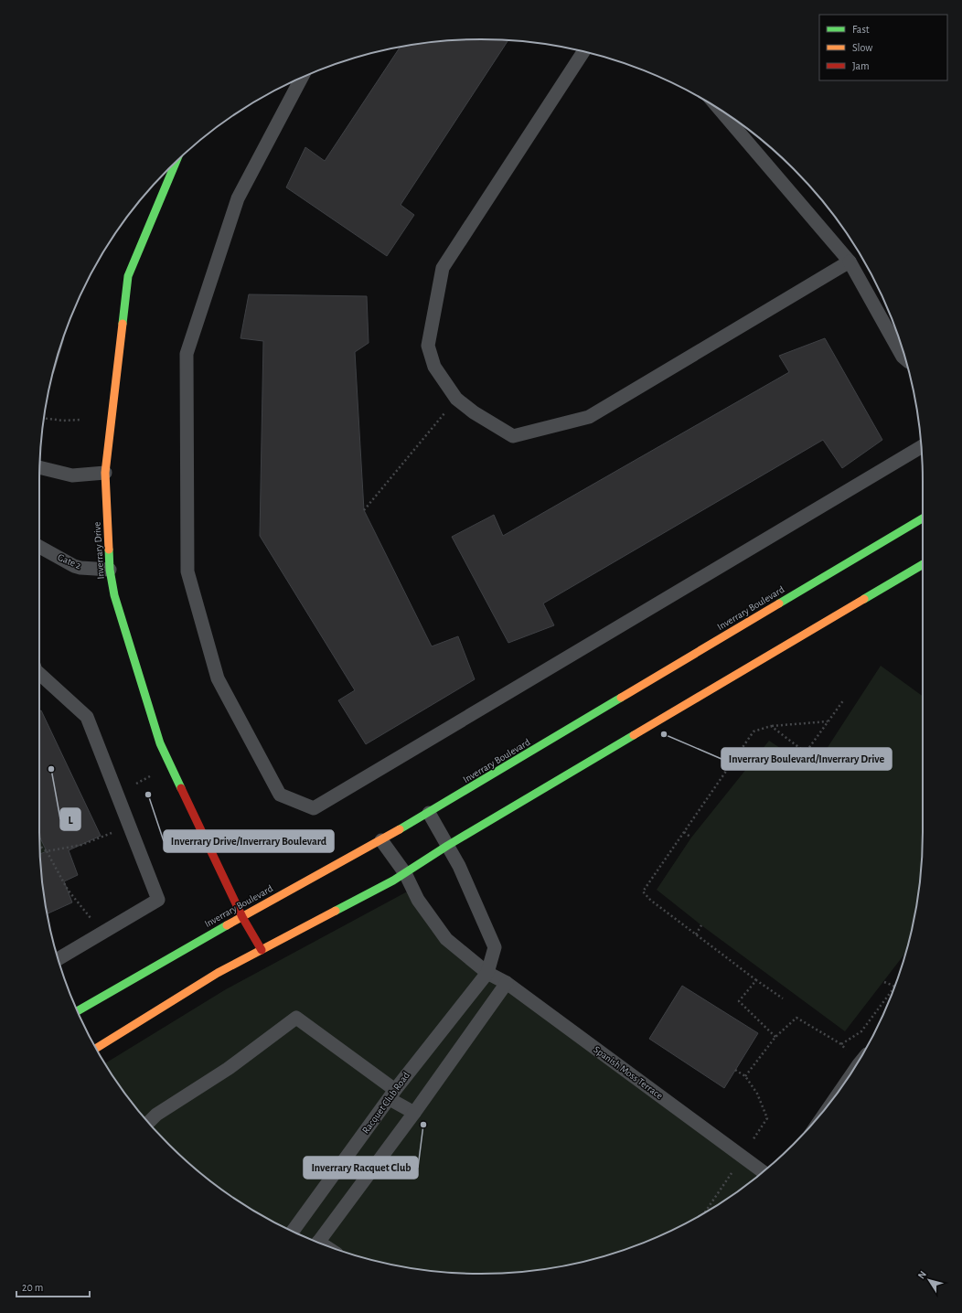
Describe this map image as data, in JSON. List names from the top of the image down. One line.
{"streets":{"street":["Inverrary Drive","Inverrary Boulevard"],"lane":["Gate 2","Spanish Moss Terrace","Racquet Club Road"]},"crossings":[["Inverrary Drive","Gate 2"],["Inverrary Drive","Inverrary Boulevard"],["Inverrary Boulevard","Spanish Moss Terrace"],["Spanish Moss Terrace","Racquet Club Road"]],"places":["Inverrary Boulevard/Inverrary Drive","L","Inverrary Drive/Inverrary Boulevard","Inverrary Racquet Club"],"legend":["Fast","Slow","Jam"],"scale_bar":"20 m","north":"top left"}
